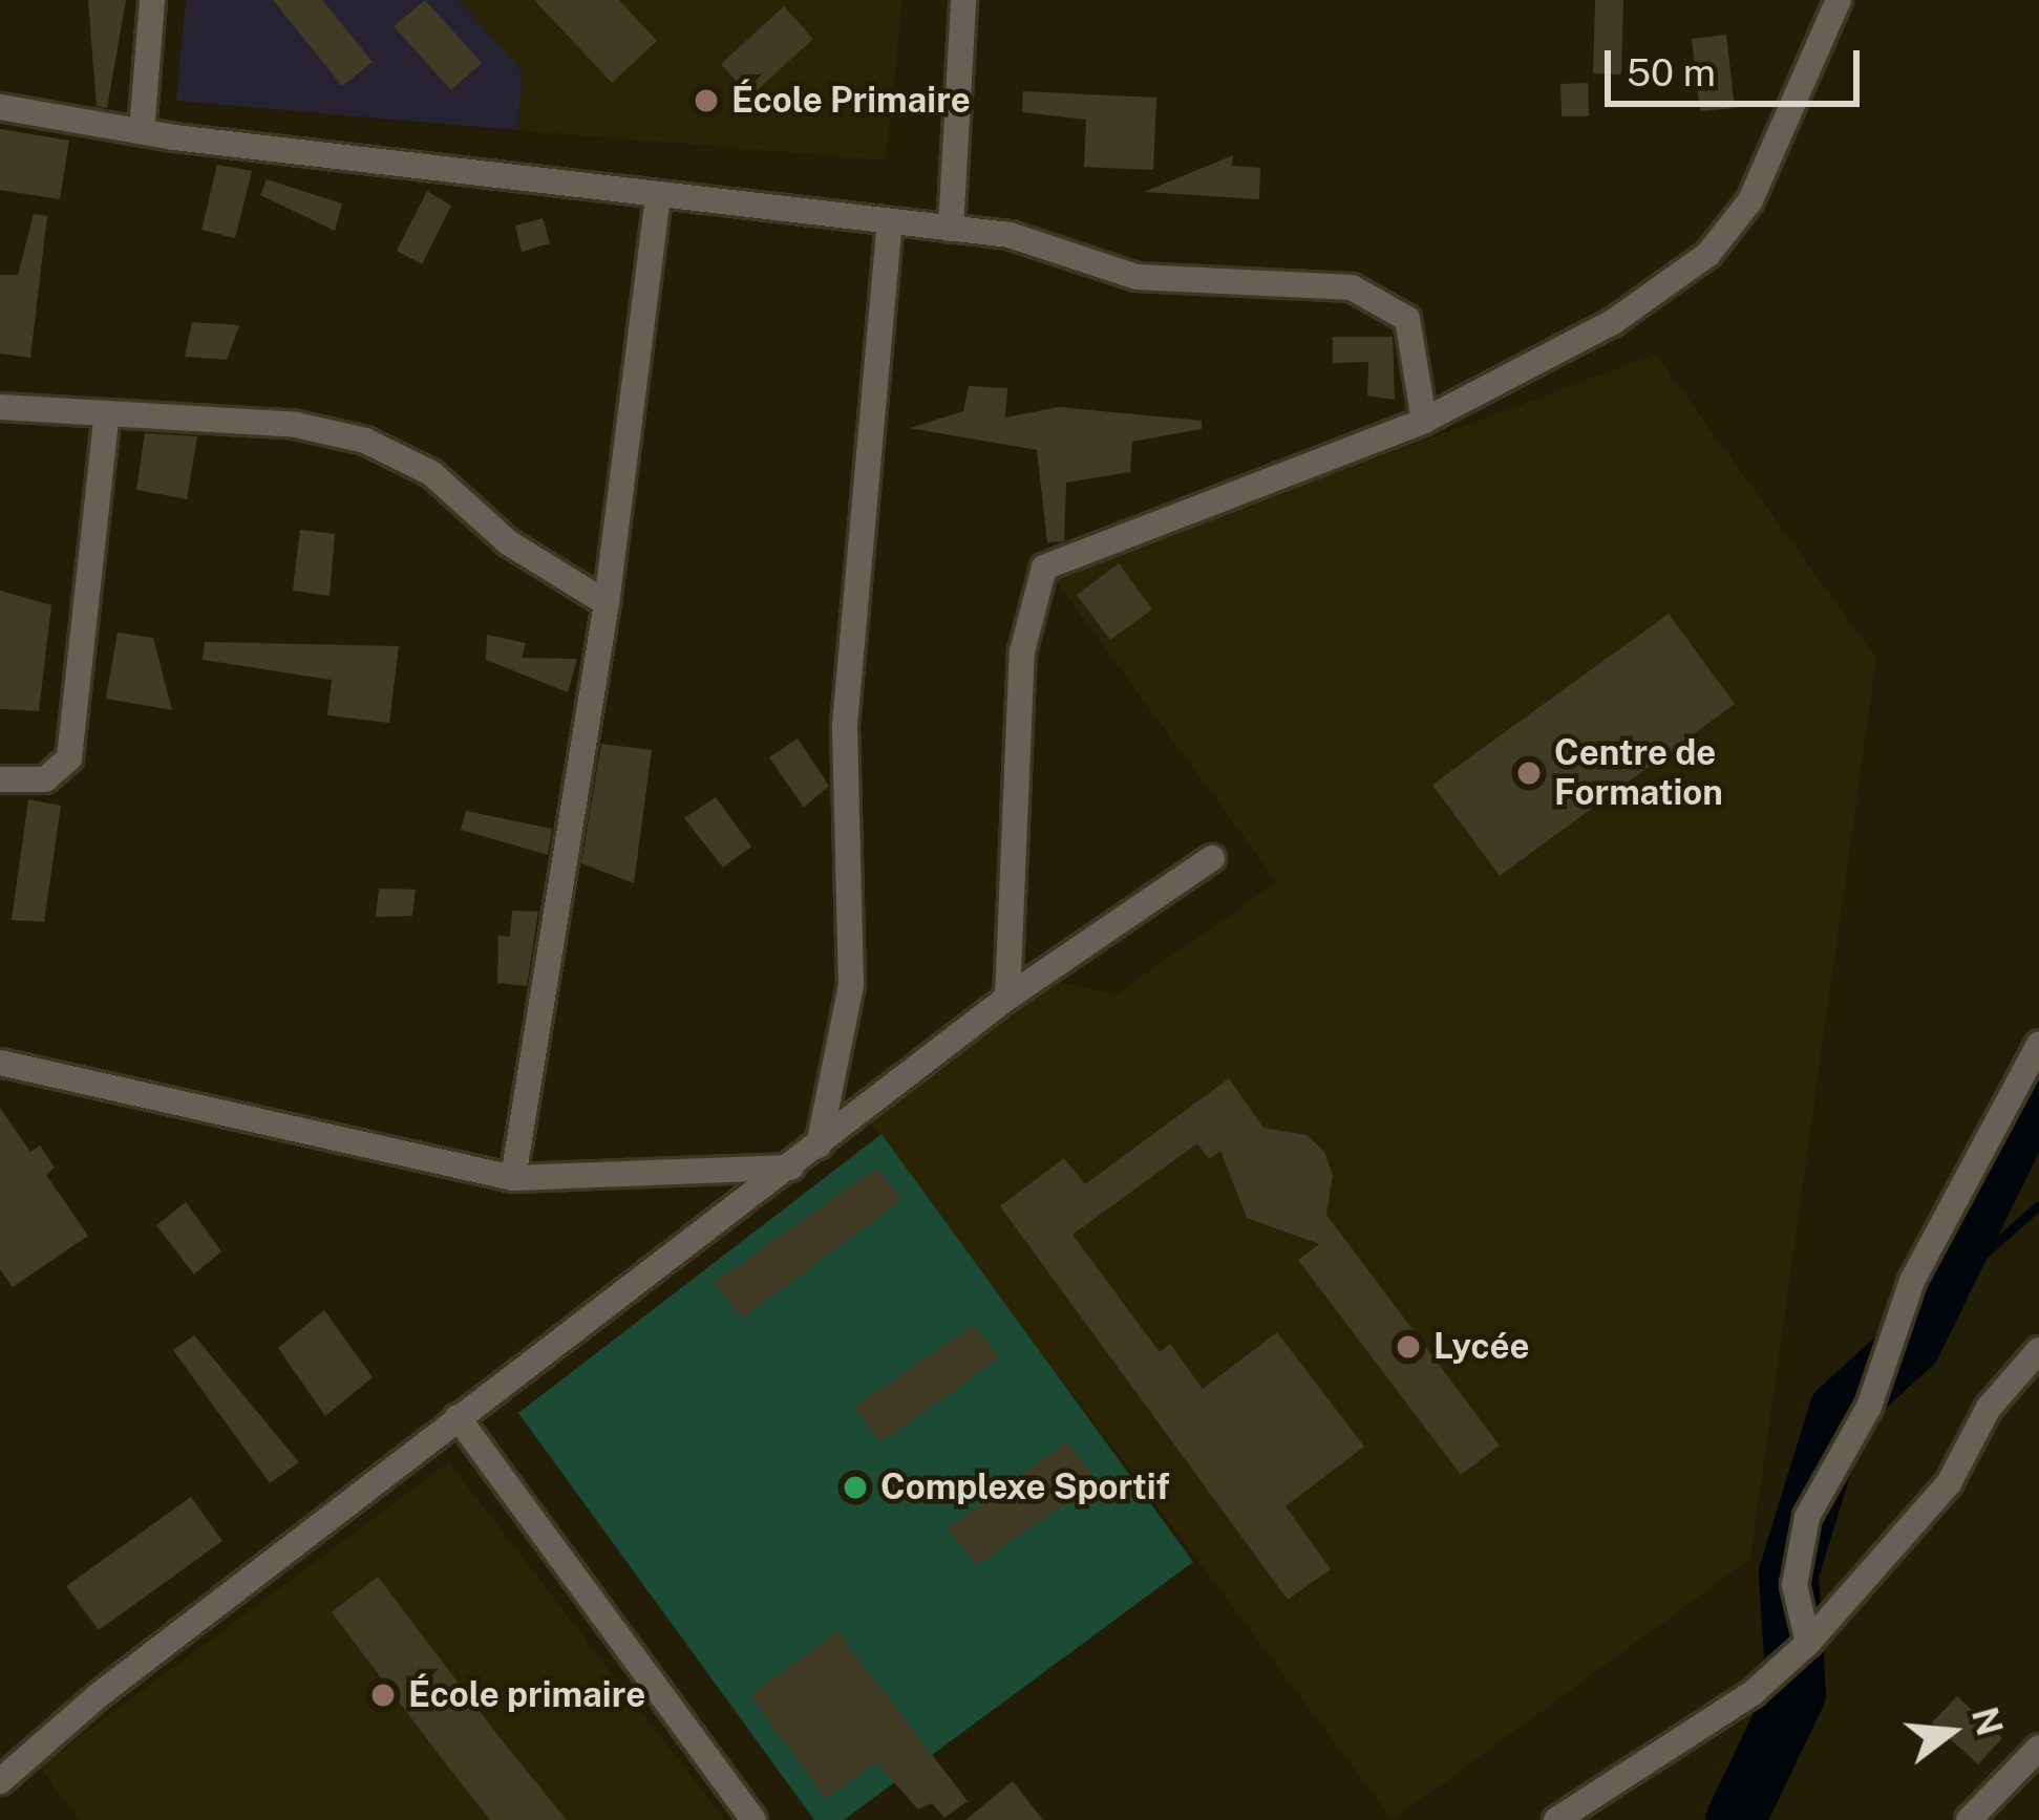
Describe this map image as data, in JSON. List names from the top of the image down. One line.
{"places":["École Primaire","Centre de Formation","Lycée","Complexe Sportif","École primaire"],"scale_bar":"50 m","north":"right"}
